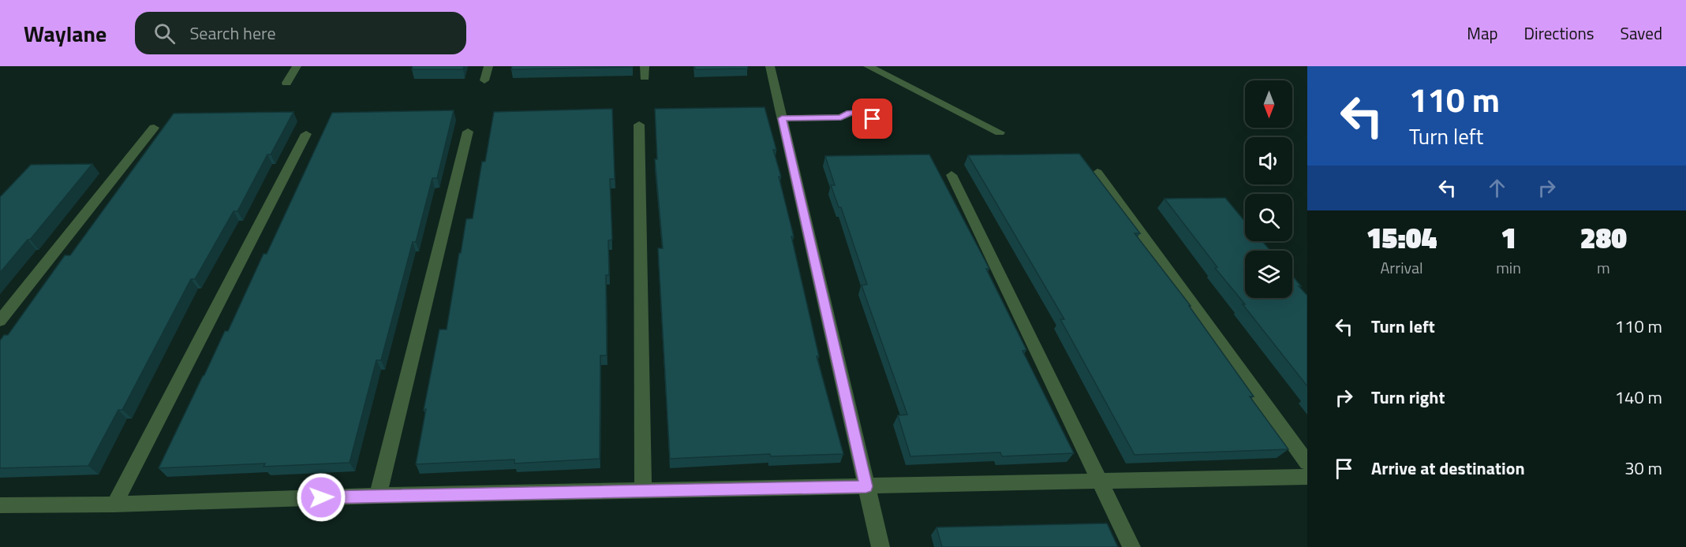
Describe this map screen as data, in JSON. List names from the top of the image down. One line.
{"north":"bottom","page":{"header":"Waylane","search":"Search here","nav":["Map","Directions","Saved"],"turn":["110 m","Turn left"],"eta":["15:04","Arrival","1","min","280","m"],"list":[{"name":"Turn left","value":"110 m"},{"name":"Turn right","value":"140 m"},{"name":"Arrive at destination","value":"30 m"}]}}
